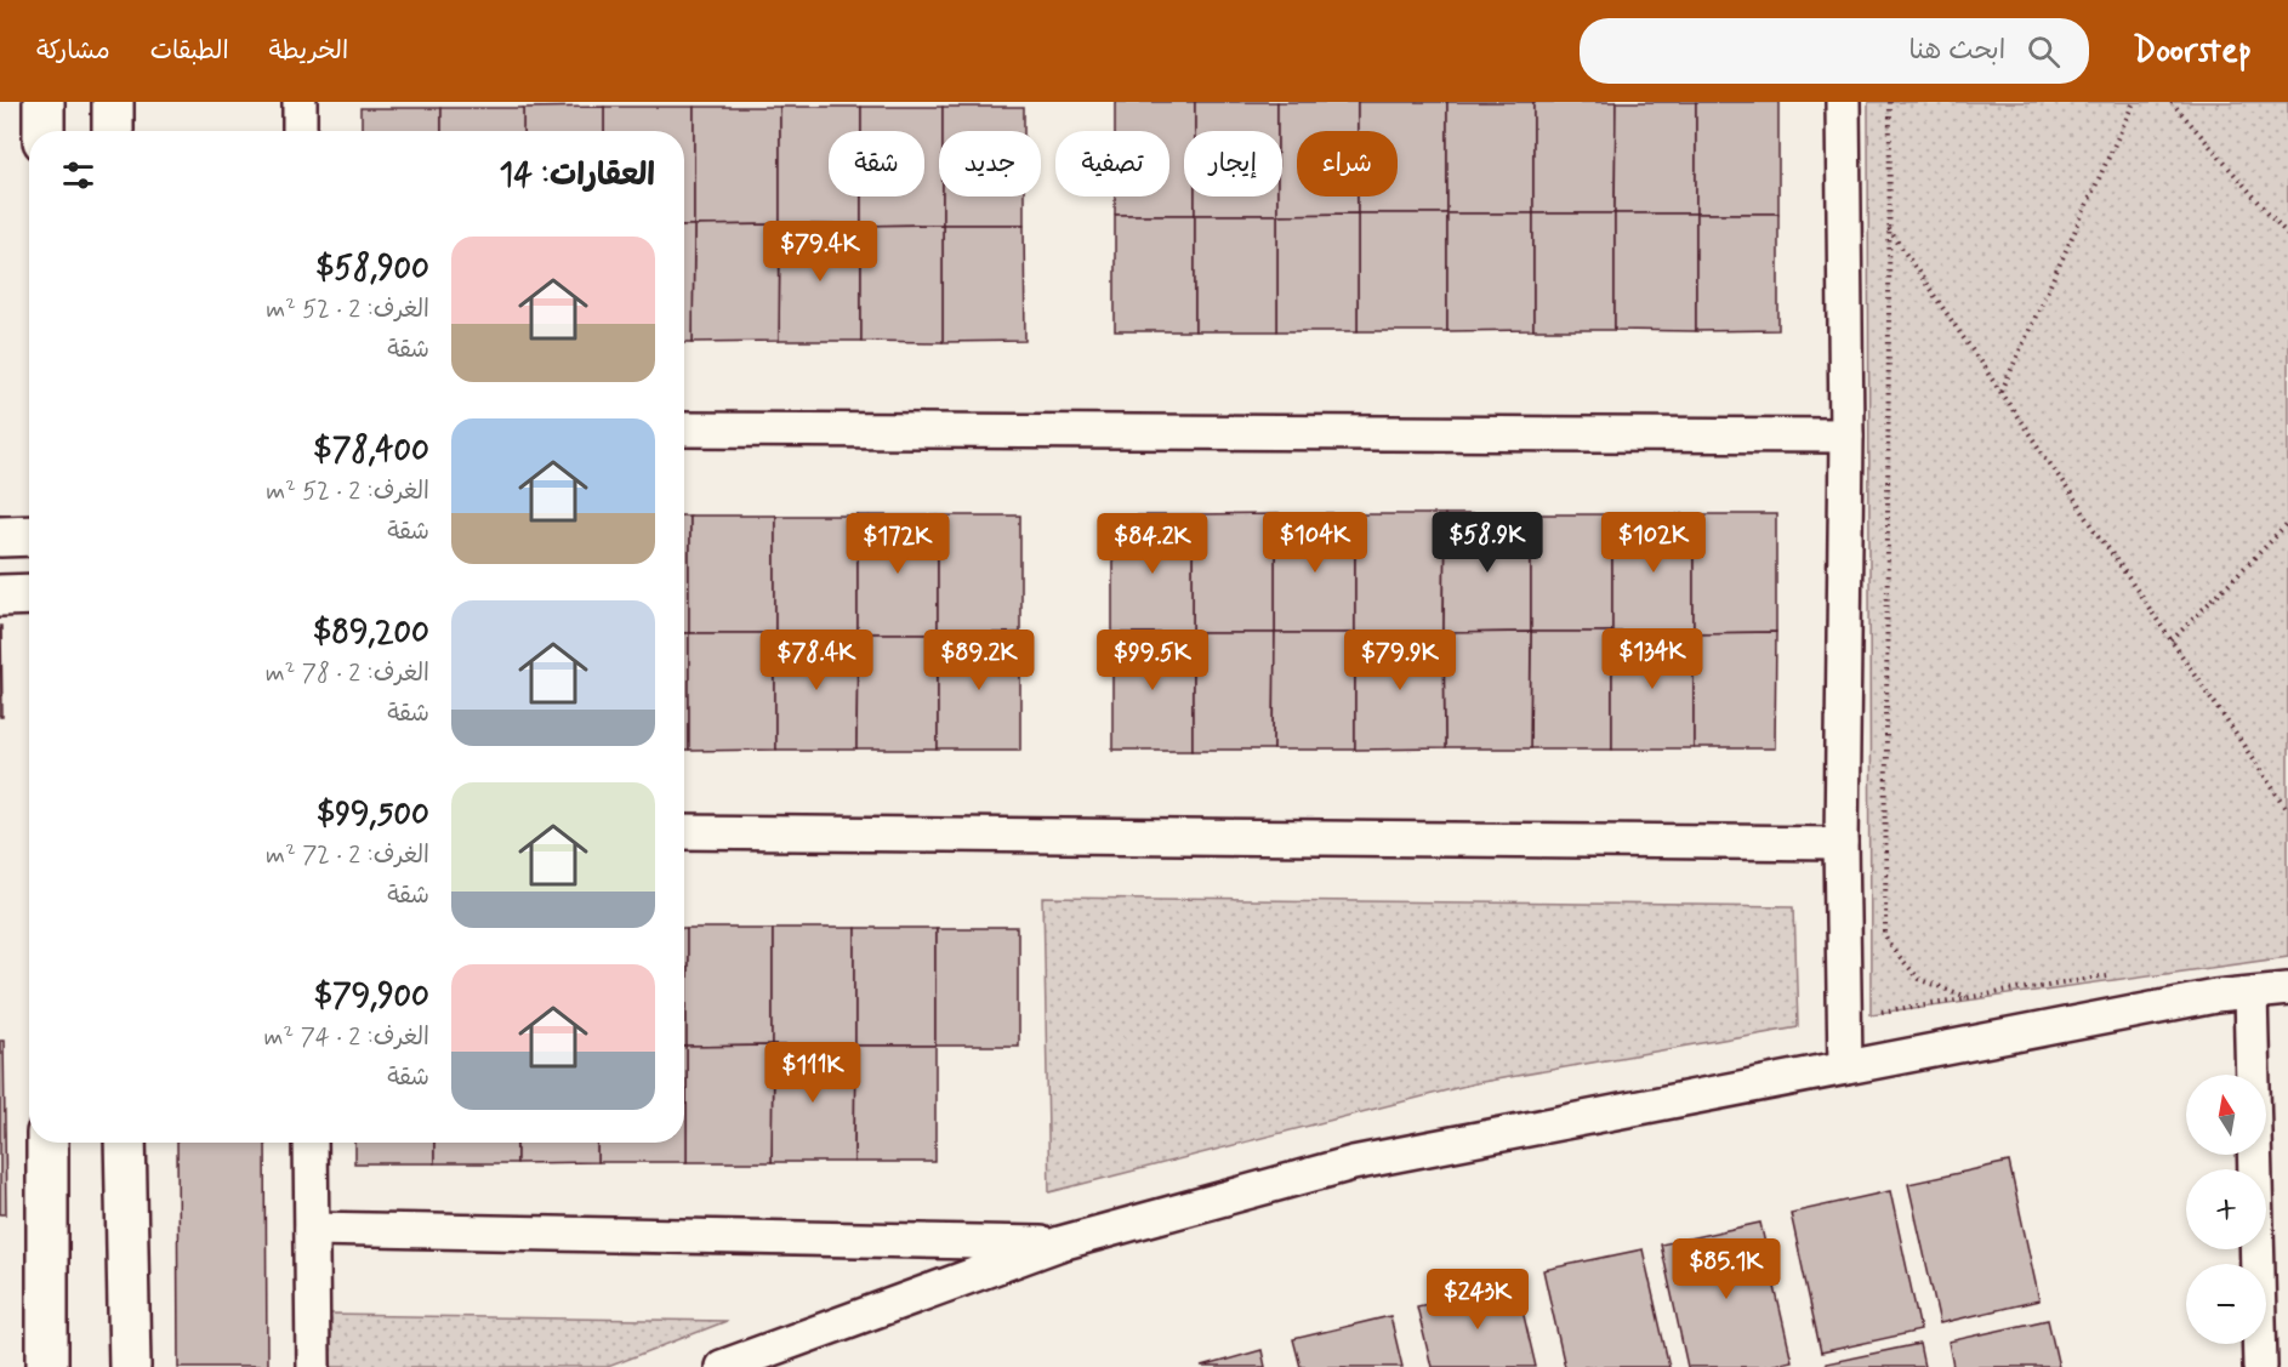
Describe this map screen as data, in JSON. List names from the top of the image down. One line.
{"north":"top","page":{"header":"Doorstep","search":"ابحث هنا","nav":["الخريطة","الطبقات","مشاركة"],"chip":["شراء","إيجار","تصفية","جديد","شقة"],"heading":"العقارات: 14","list":[{"name":"$58,900","note":"الغرف: 2 · 52 m² · شقة"},{"name":"$78,400","note":"الغرف: 2 · 52 m² · شقة"},{"name":"$89,200","note":"الغرف: 2 · 78 m² · شقة"},{"name":"$99,500","note":"الغرف: 2 · 72 m² · شقة"},{"name":"$79,900","note":"الغرف: 2 · 74 m² · شقة"}],"price":["$79.4K","$104K","$58.9K","$102K","$172K","$84.2K","$134K","$78.4K","$89.2K","$99.5K","$79.9K","$111K","$85.1K","$243K"],"map_buttons":["+","−"]}}
